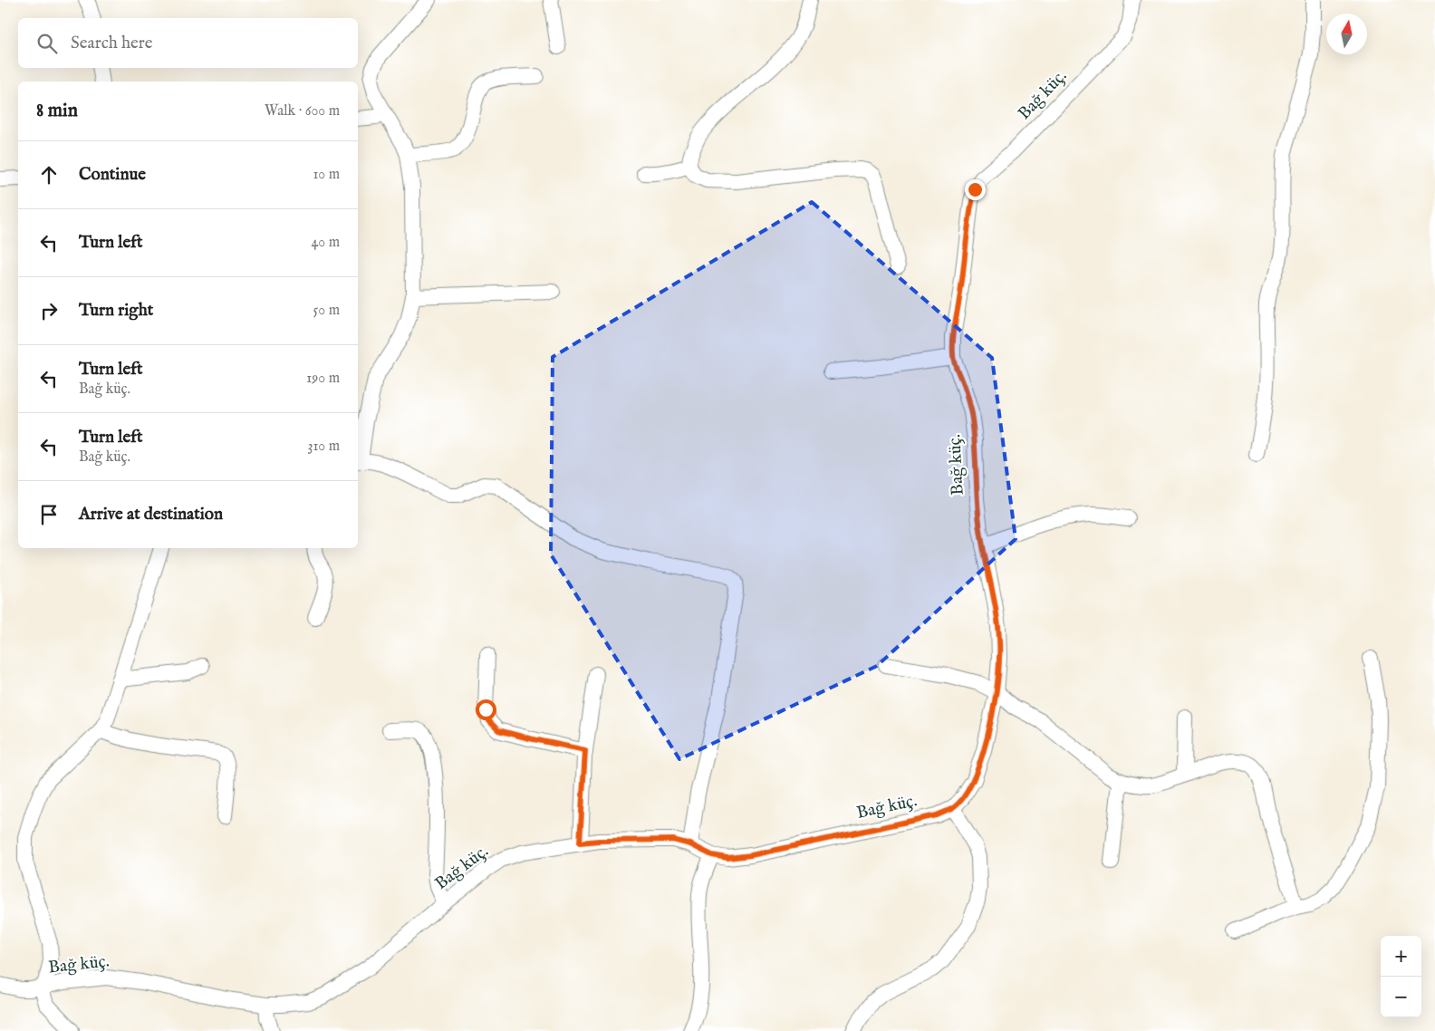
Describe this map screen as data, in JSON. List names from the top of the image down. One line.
{"streets":{"street":["Bağ küç."]},"north":"top","page":{"search":"Search here","heading":["8 min","Walk · 600 m"],"list":[["Continue","10 m"],["Turn left","40 m"],["Turn right","50 m"],["Turn left","Bağ küç.","190 m"],["Turn left","Bağ küç.","310 m"],"Arrive at destination"],"map_buttons":["+","−"]}}
